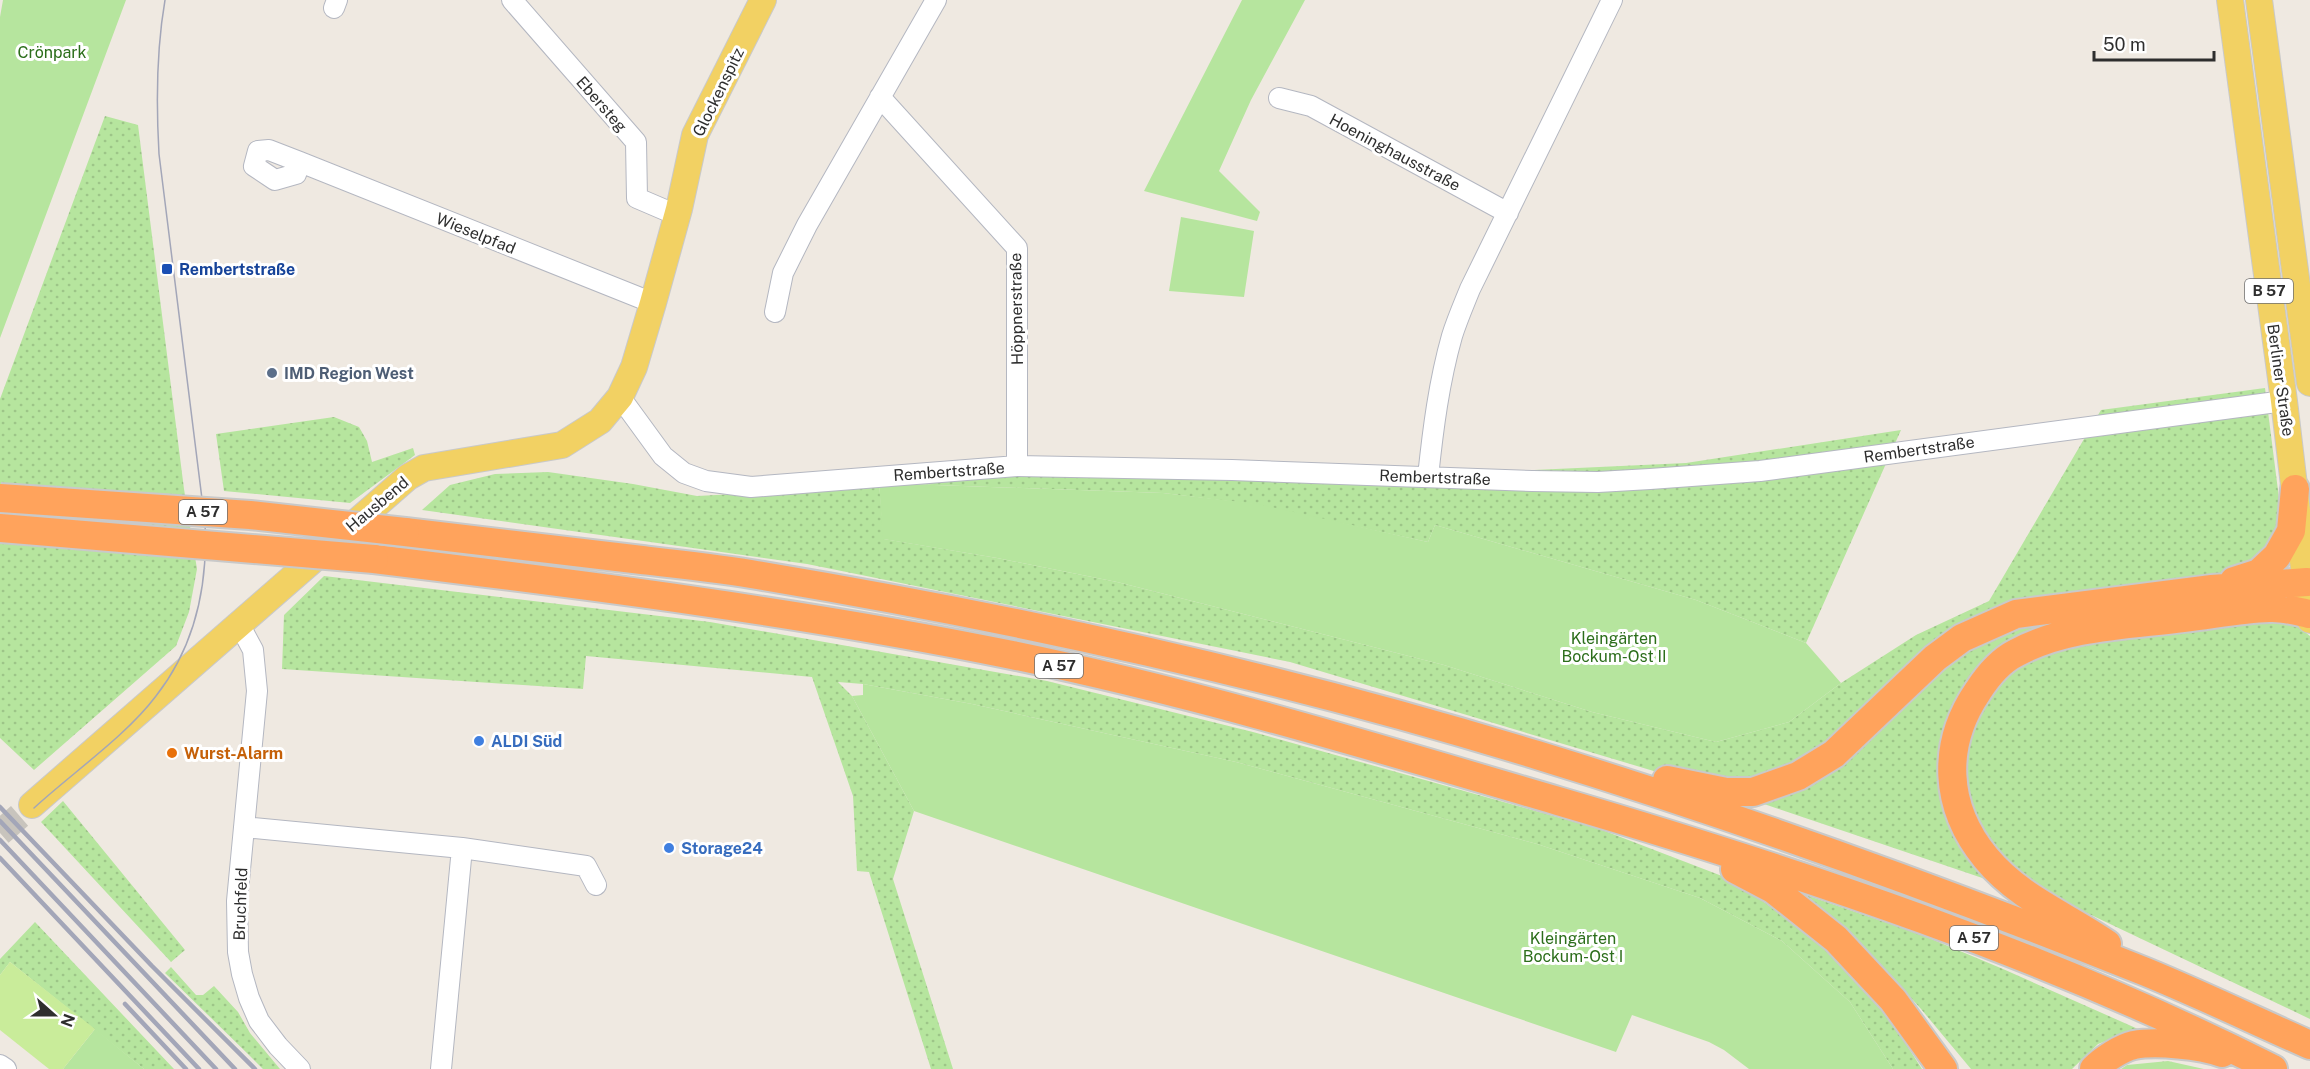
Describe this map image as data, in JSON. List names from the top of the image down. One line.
{"streets":{"highway":["A 57"],"main road":["Glockenspitz","B 57","Berliner Straße","Hausbend"],"street":["Ebersteg","Hoeninghausstraße","Wieselpfad","Höppnerstraße","Rembertstraße","Bruchfeld"]},"crossings":[["Glockenspitz","Ebersteg"],["Glockenspitz","Hausbend"],["Ebersteg","Hausbend"],["Wieselpfad","Hausbend"],["Höppnerstraße","Rembertstraße"],["Berliner Straße","Rembertstraße"],["Rembertstraße","Hausbend"],["Hausbend","Bruchfeld"]],"parks":["Crönpark","Kleingärten Bockum-Ost II","Kleingärten Bockum-Ost I"],"places":{"transit":["Rembertstraße"],"other":["IMD Region West","ALDI Süd","Wurst-Alarm","Storage24"]},"scale_bar":"50 m","north":"right"}
